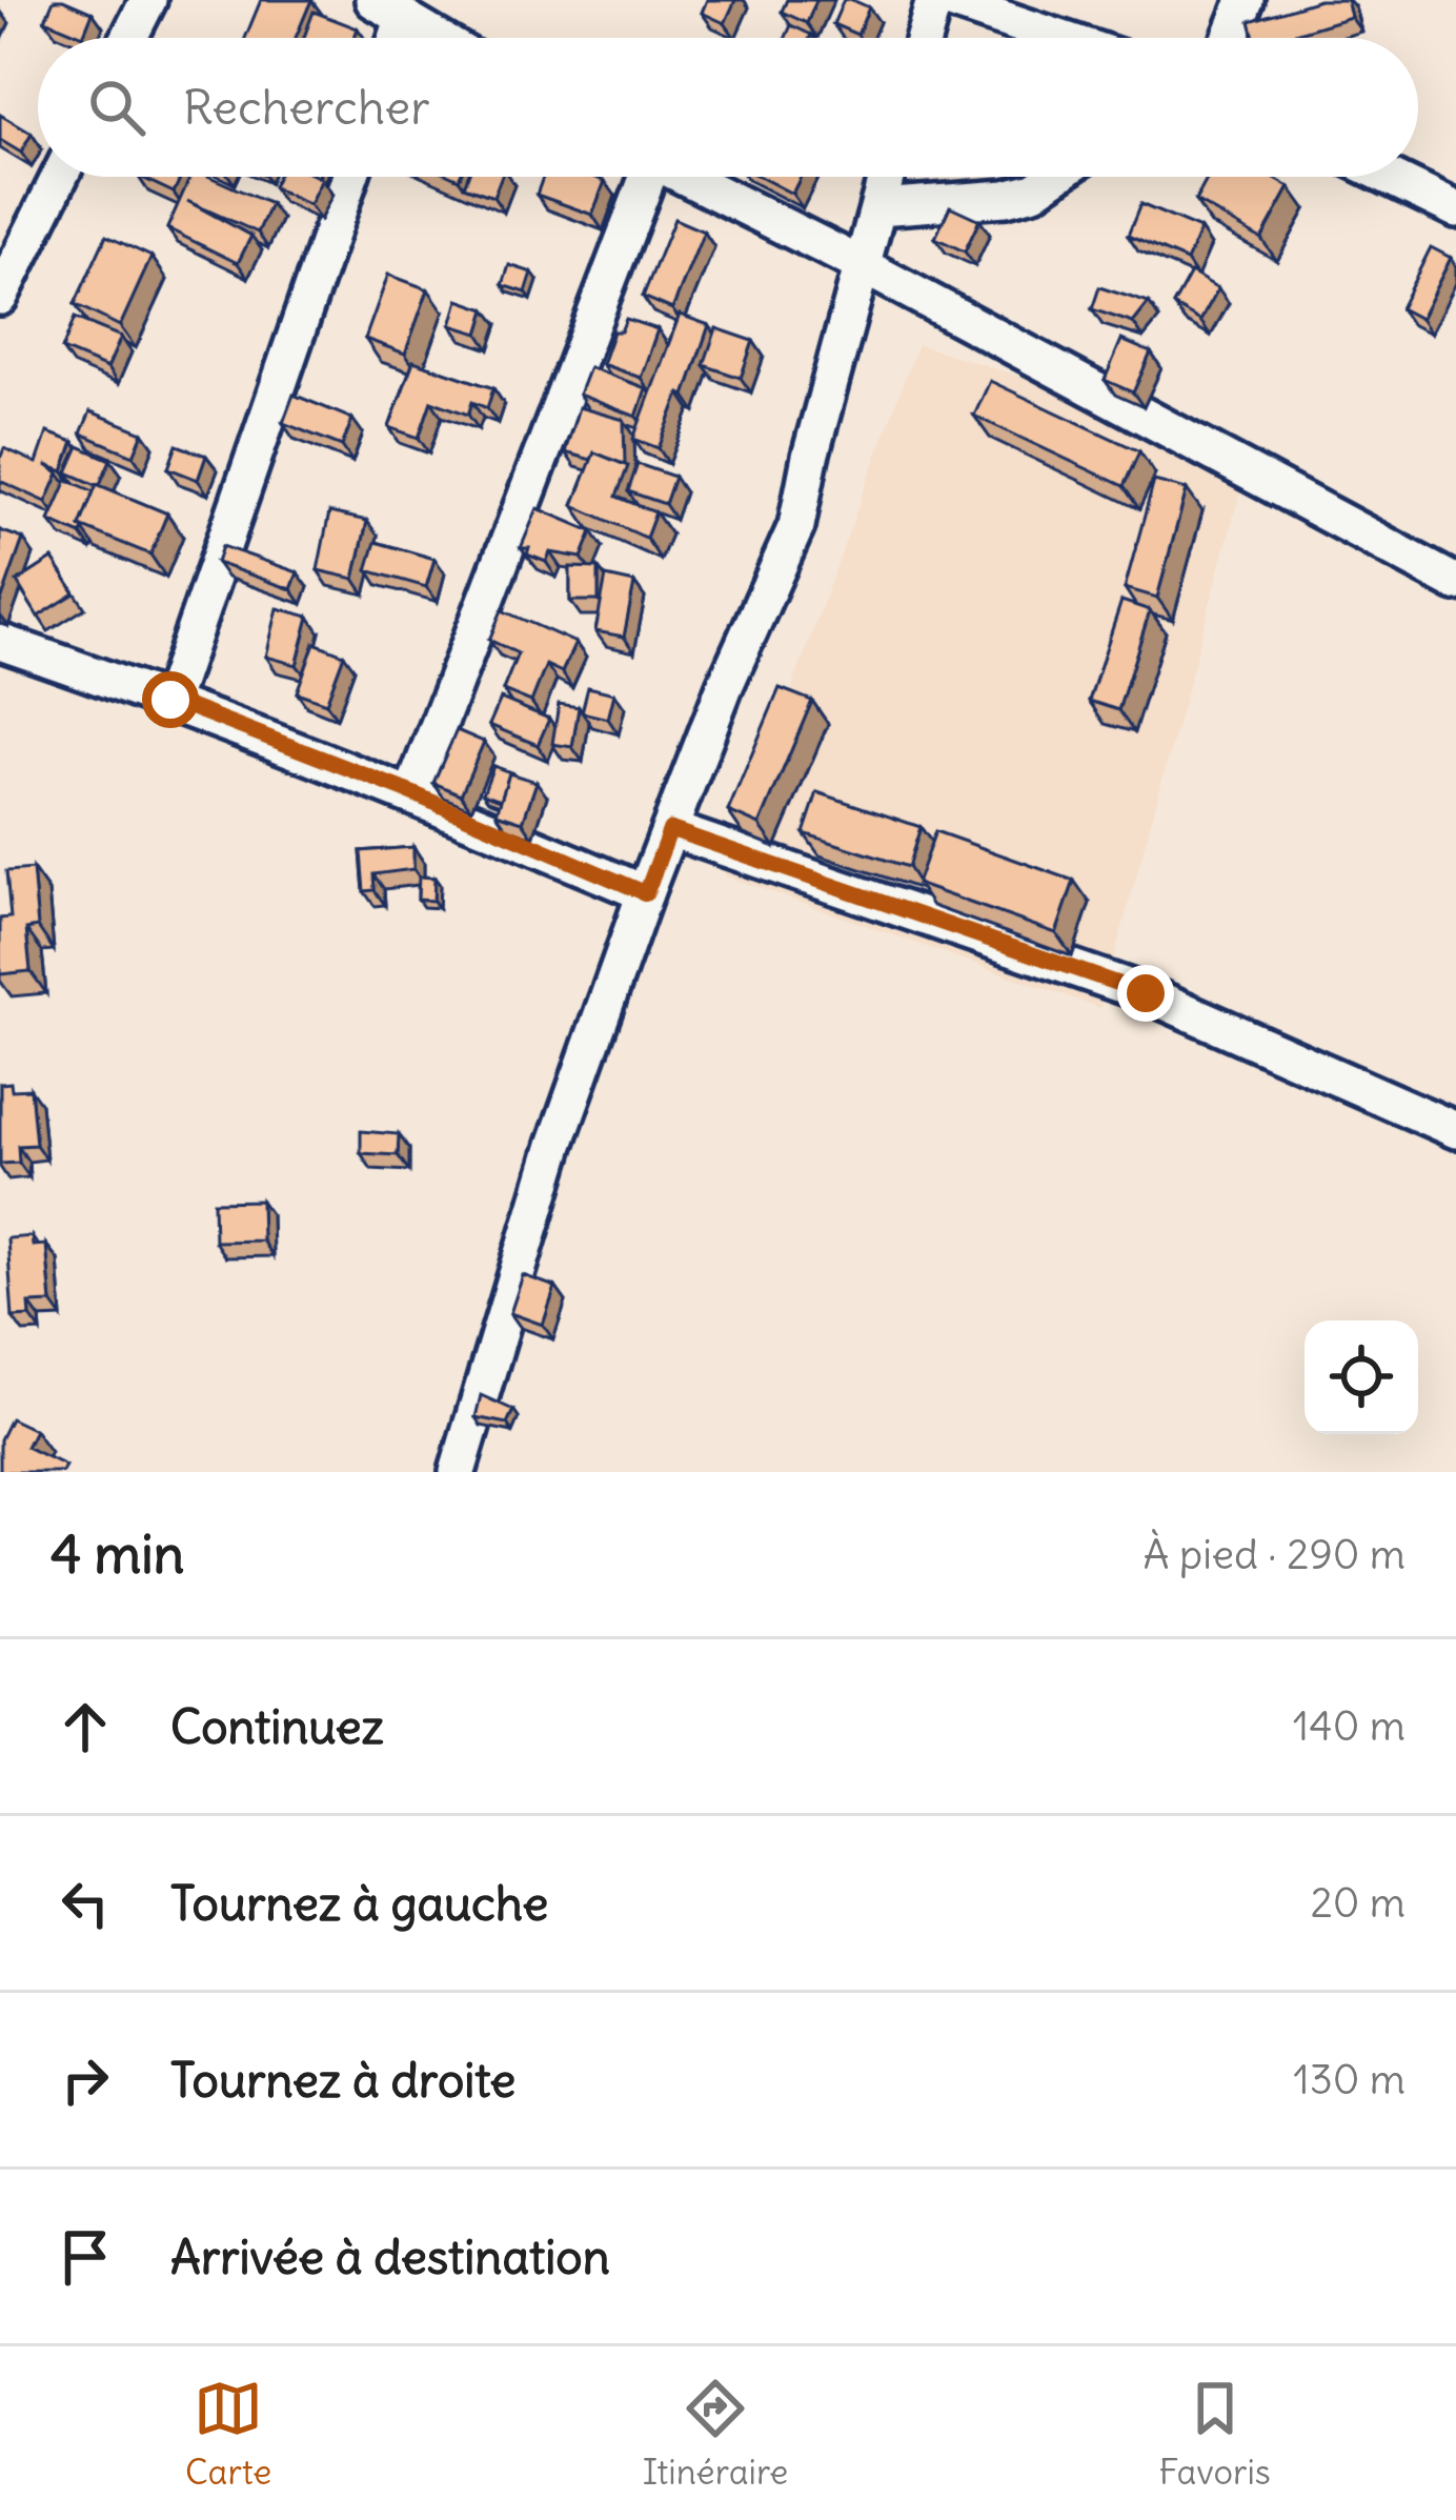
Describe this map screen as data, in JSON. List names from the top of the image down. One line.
{"page":{"search":"Rechercher","heading":["4 min","À pied · 290 m"],"list":[["Continuez","140 m"],["Tournez à gauche","20 m"],["Tournez à droite","130 m"],"Arrivée à destination"],"nav":["Carte","Itinéraire","Favoris"]}}
